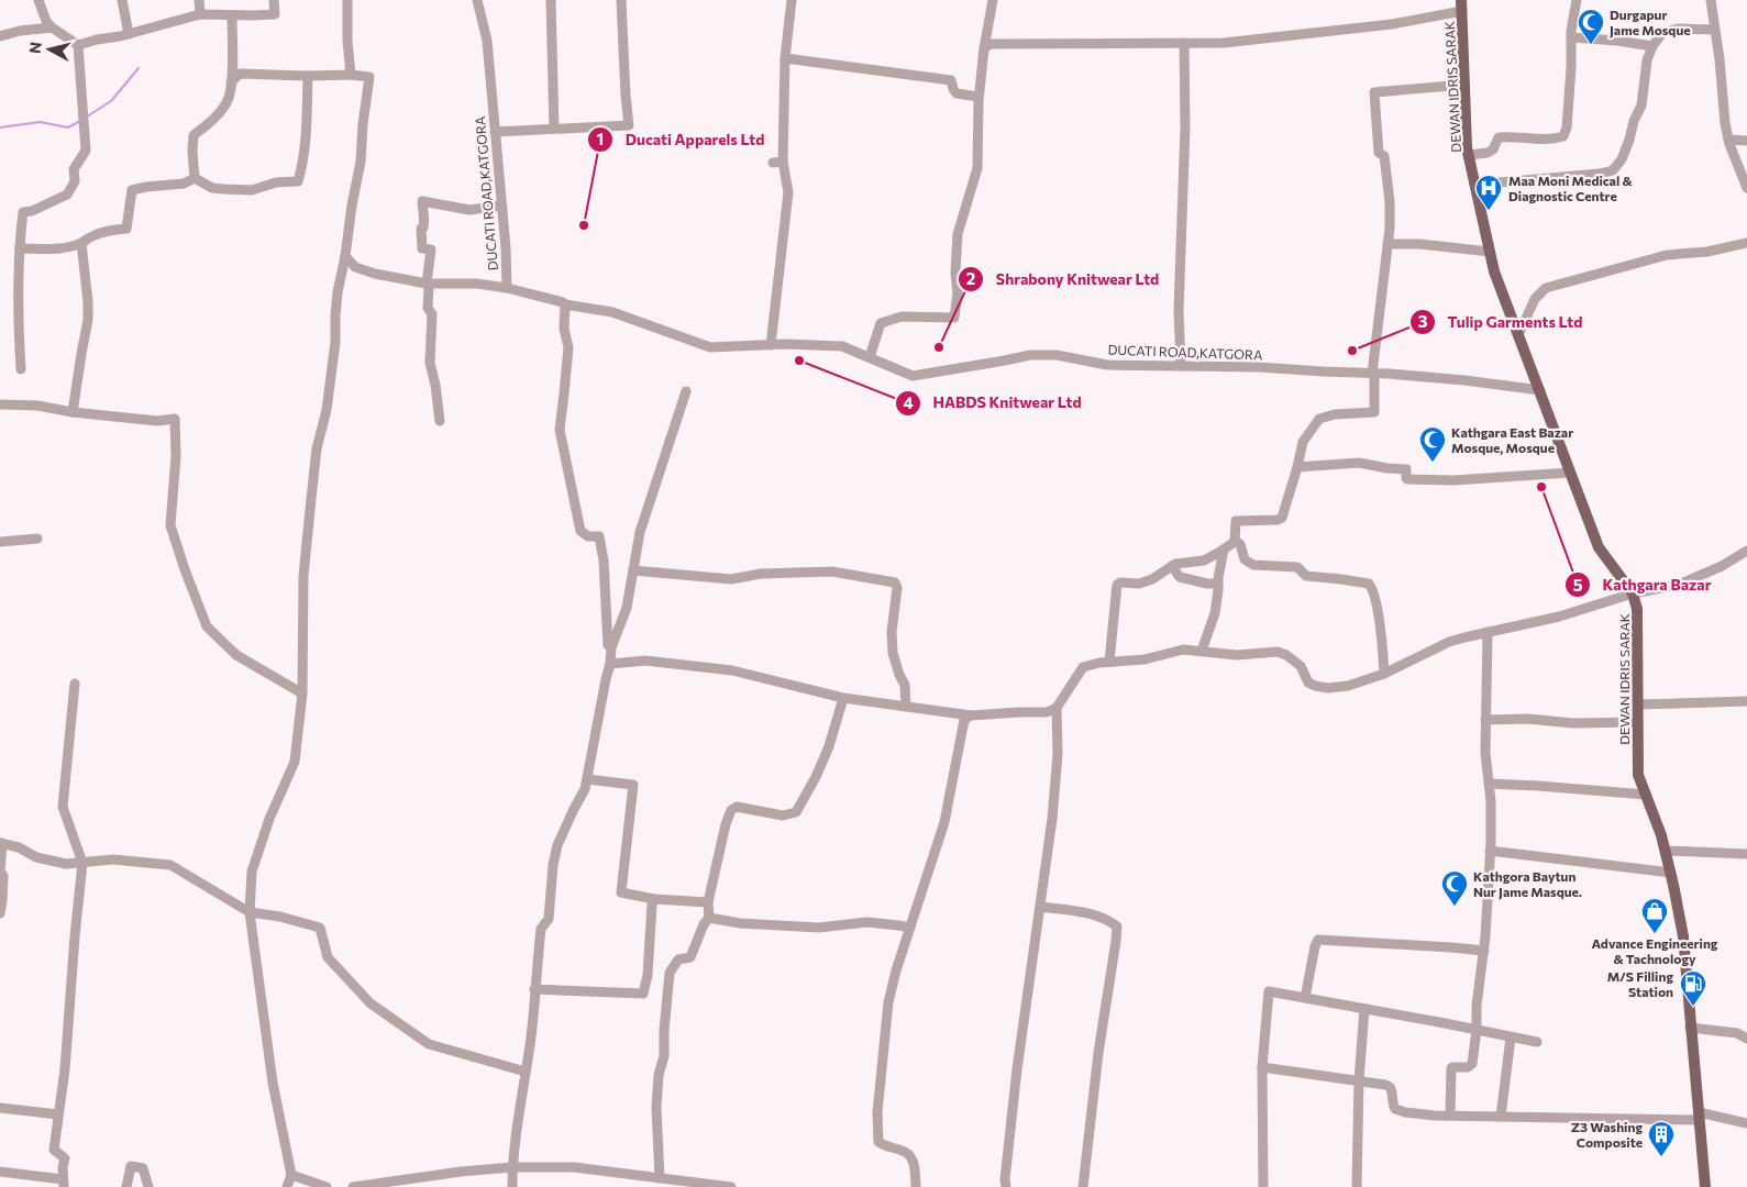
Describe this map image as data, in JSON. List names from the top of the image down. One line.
{"streets":{"main road":["DEWAN IDRIS SARAK"],"street":["DUCATI ROAD,KATGORA"]},"crossings":[["DEWAN IDRIS SARAK","DUCATI ROAD,KATGORA"]],"places":{"mosque":["Durgapur Jame Mosque","Kathgara East Bazar Mosque, Mosque","Kathgora Baytun Nur Jame Masque."],"hospital":["Maa Moni Medical & Diagnostic Centre"],"other":["Ducati Apparels Ltd","Shrabony Knitwear Ltd","Tulip Garments Ltd","HABDS Knitwear Ltd","Kathgara Bazar"],"shop":["Advance Engineering & Tachnology"],"fuel station":["M/S Filling Station"],"building":["Z3 Washing Composite"]},"north":"left"}
